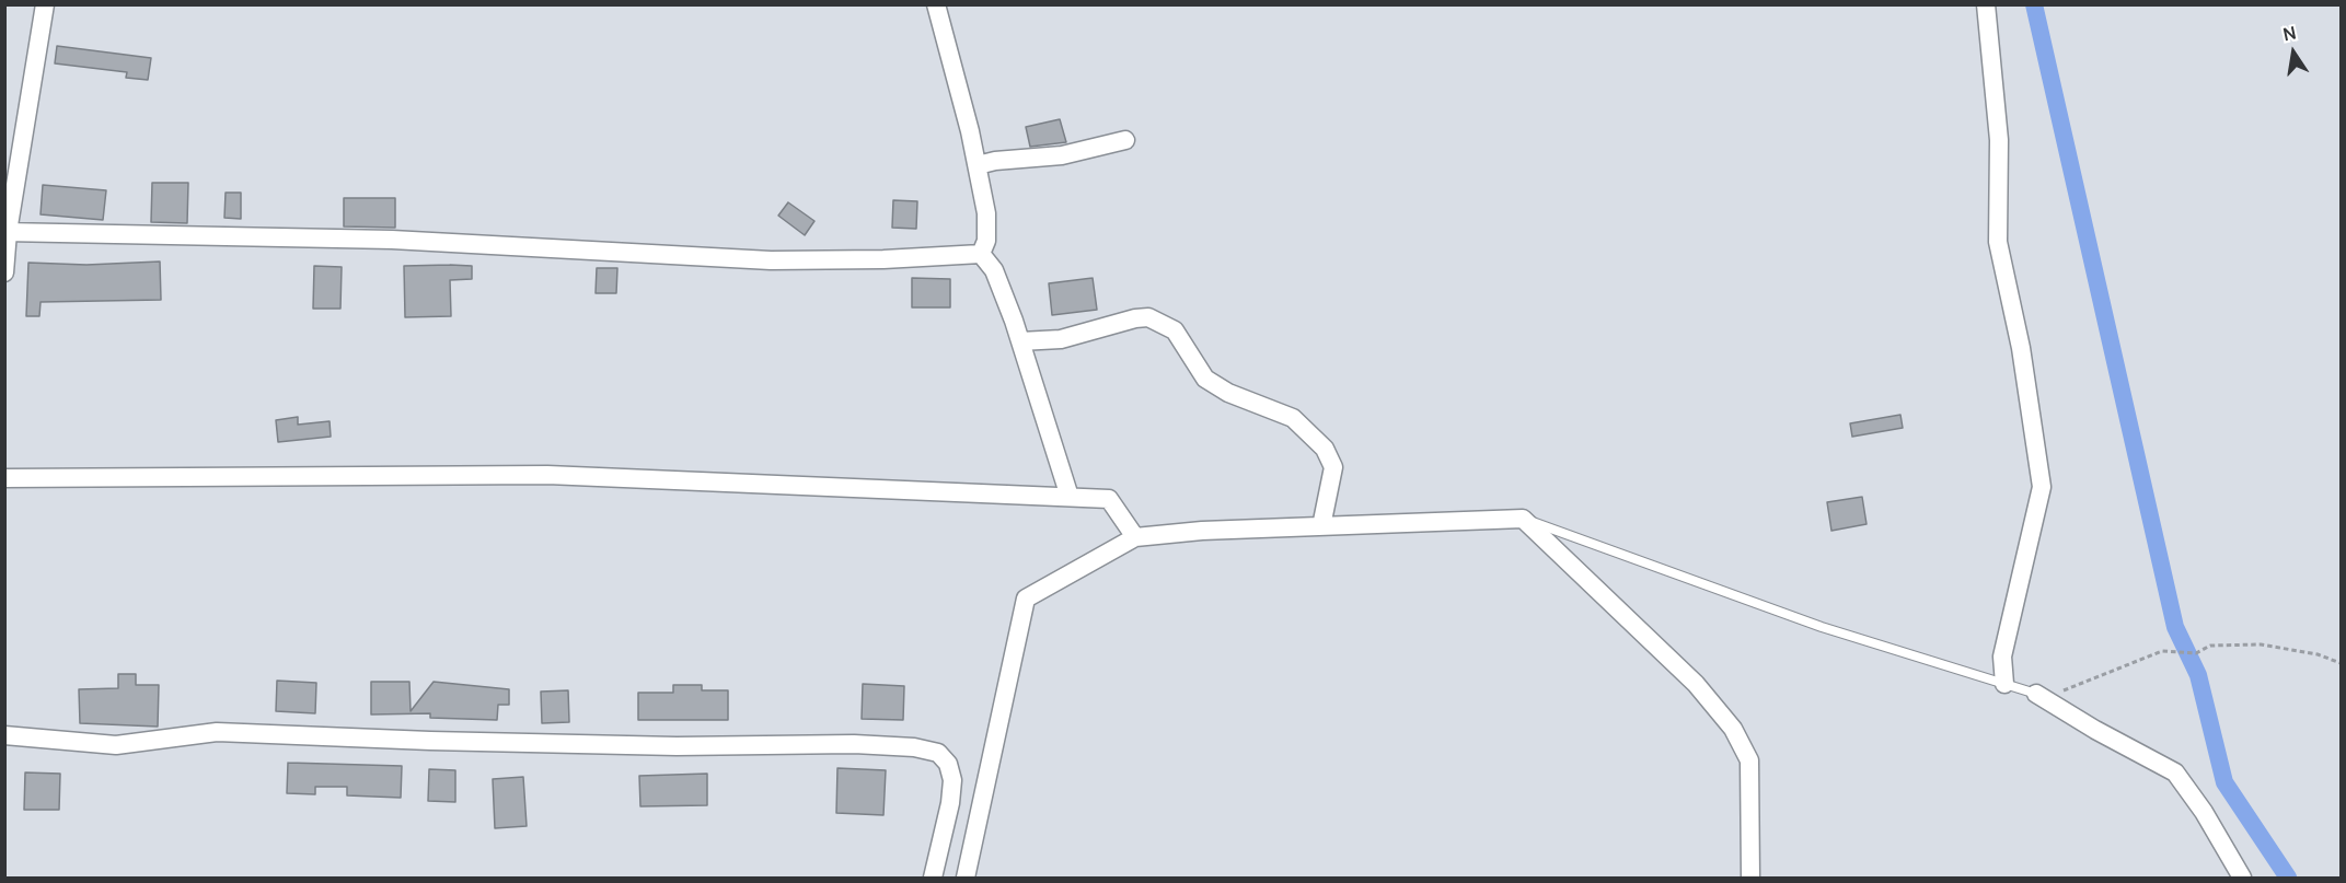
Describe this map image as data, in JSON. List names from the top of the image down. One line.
{"north":"top"}
